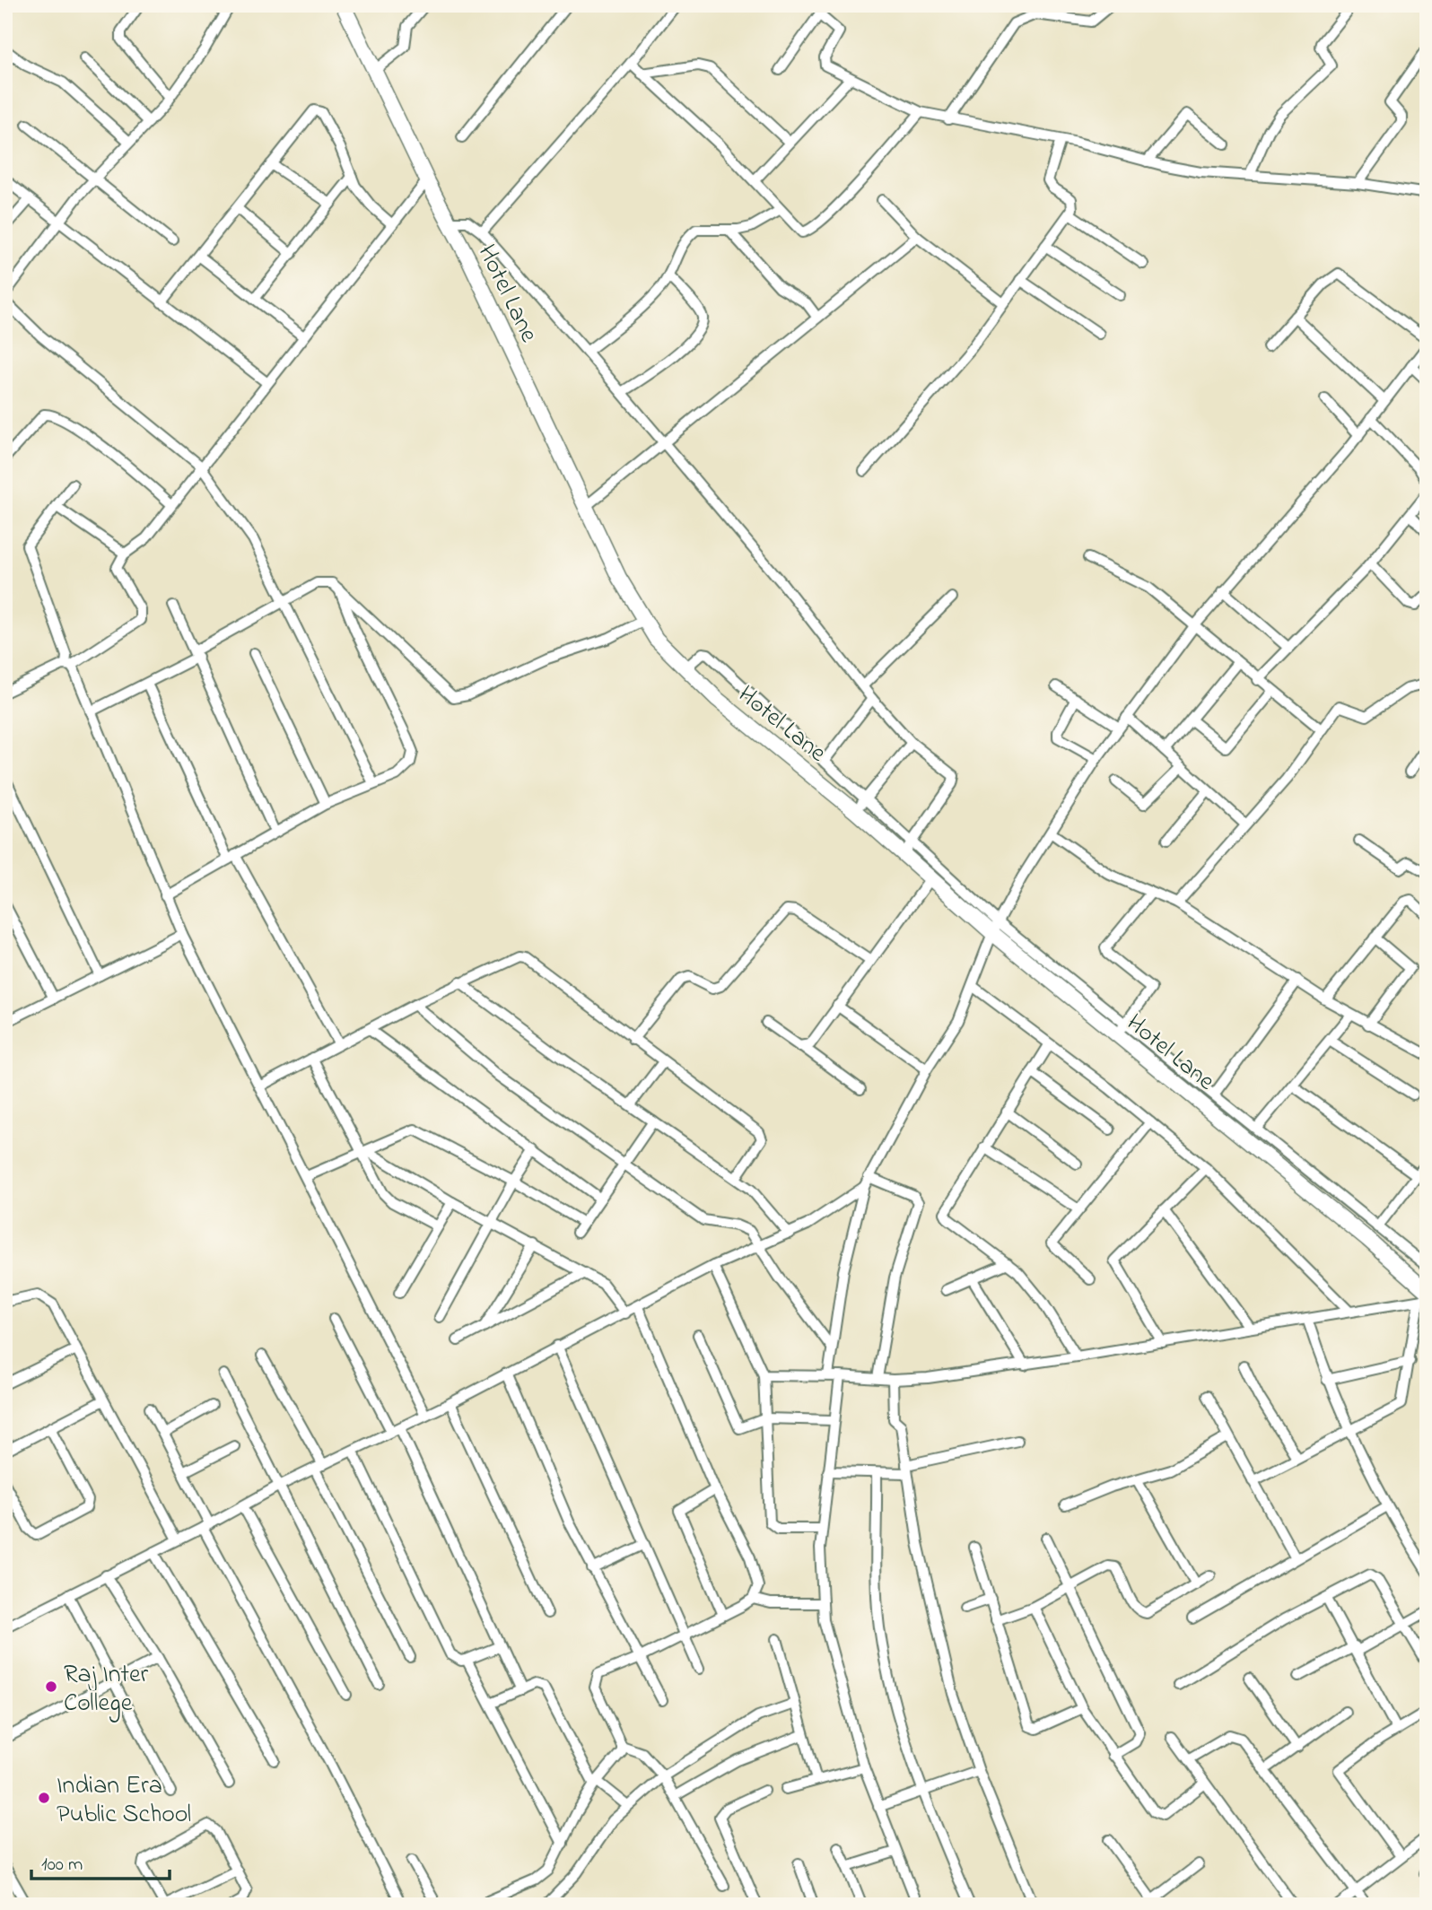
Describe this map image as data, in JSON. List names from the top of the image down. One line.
{"streets":{"street":["Hotel Lane"]},"places":["Raj Inter College","Indian Era Public School"],"scale_bar":"100 m"}
